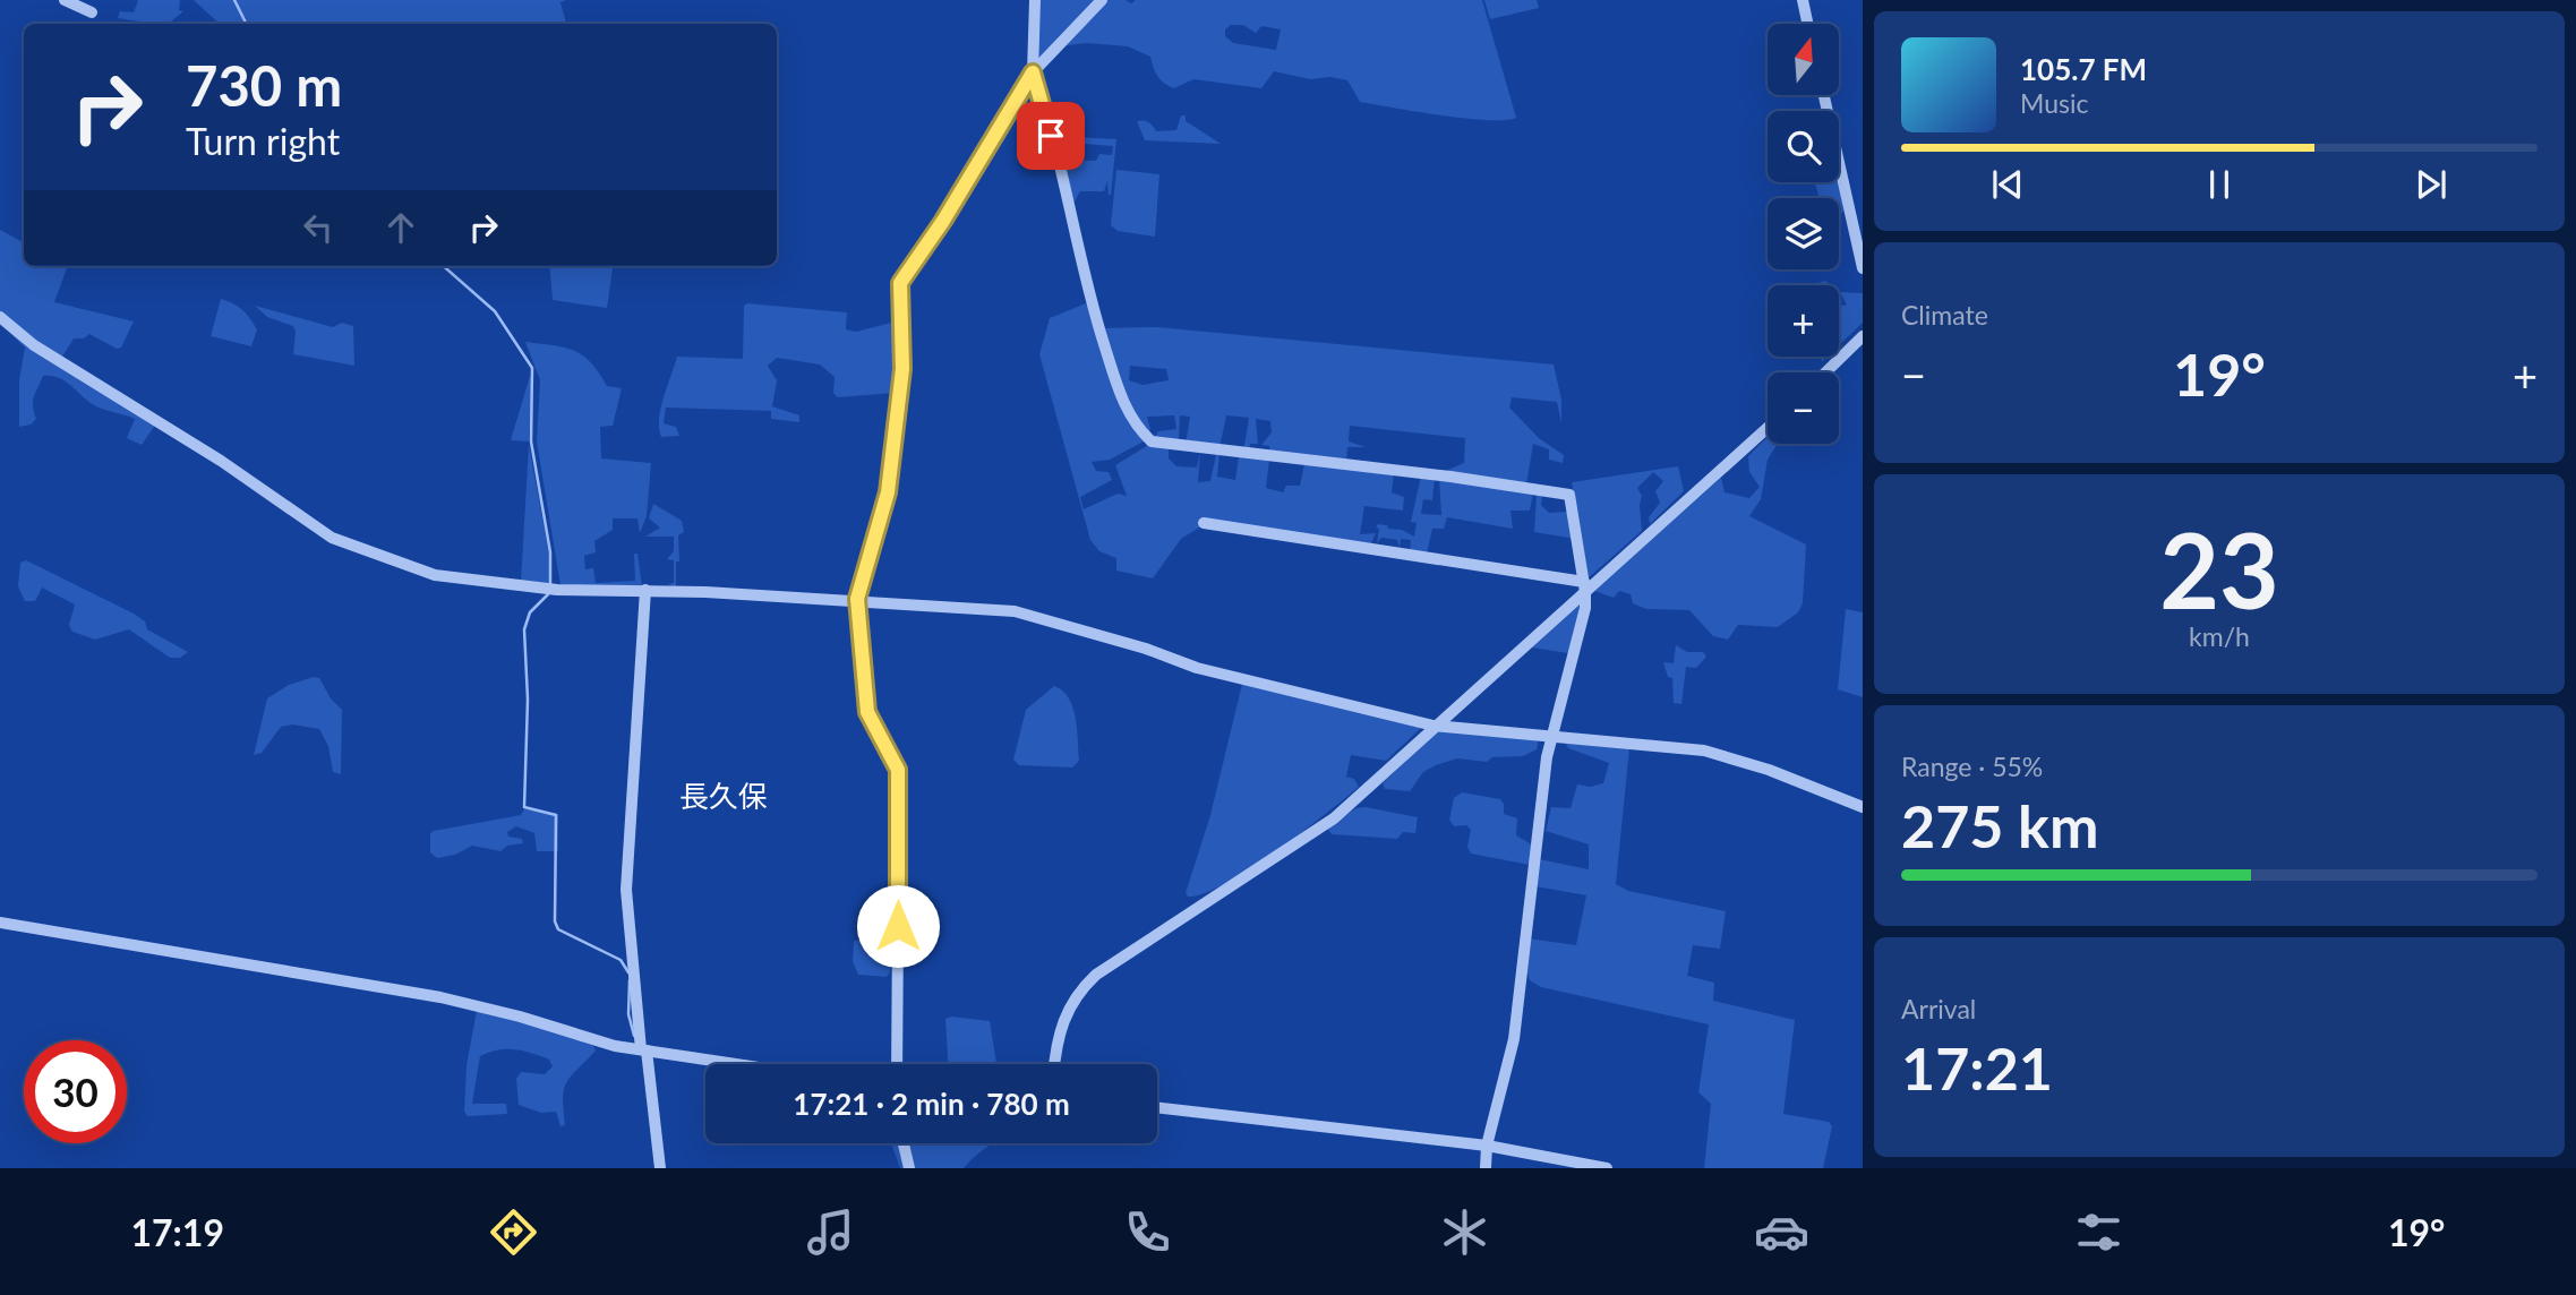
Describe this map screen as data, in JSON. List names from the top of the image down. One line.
{"districts":["長久保"],"north":"top","page":{"map_buttons":["+","−"],"turn":["730 m","Turn right"],"song":["105.7 FM","Music"],"tile":["Climate",["23","km/h"],["Range · 55%","275 km"],["Arrival","17:21"]],"heat":["−","19°","+"],"limit":"30","trip":"17:21 · 2 min · 780 m","tabs":["17:19","19°"]}}
